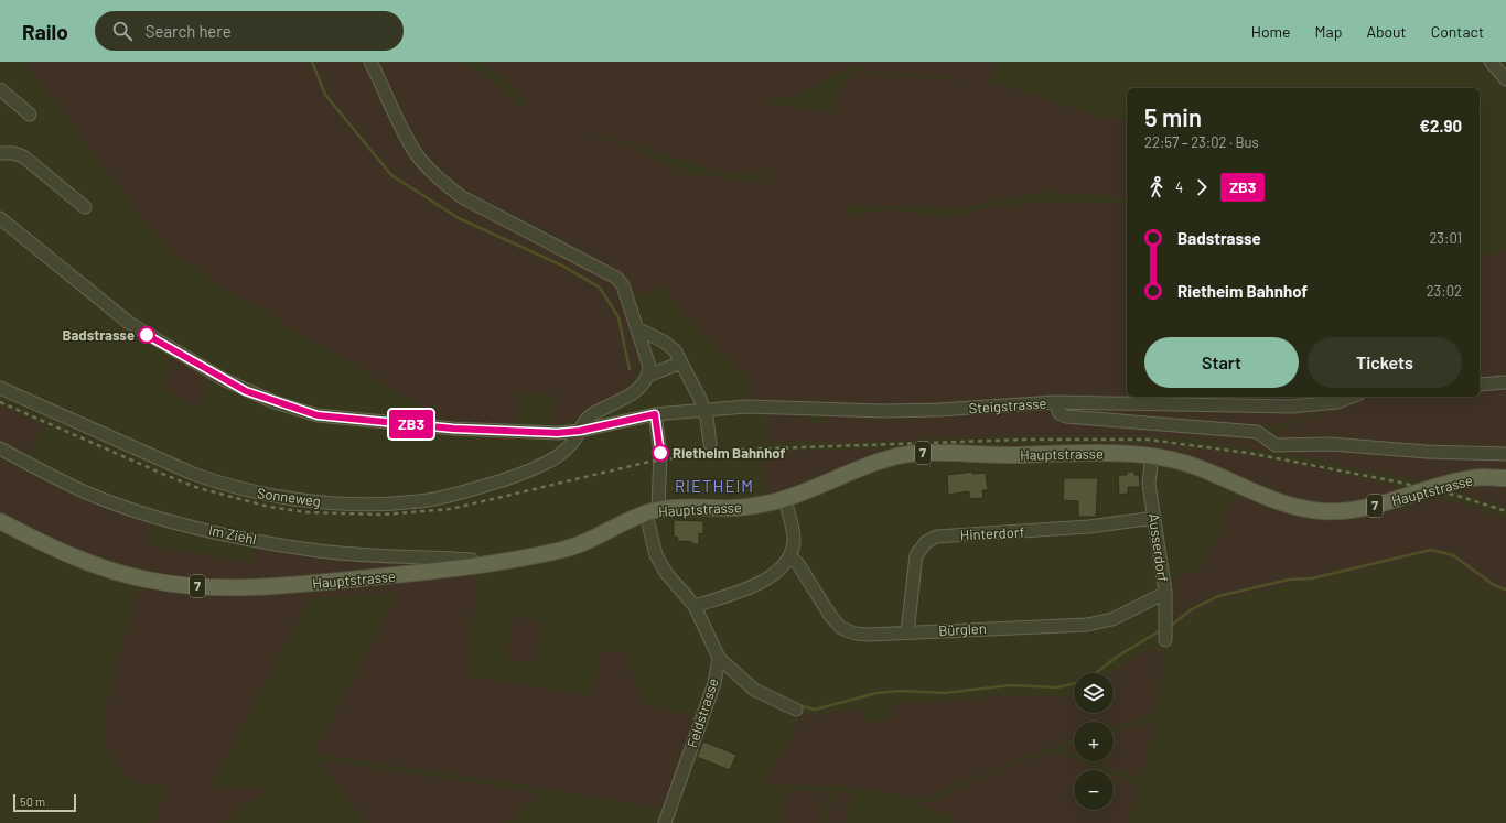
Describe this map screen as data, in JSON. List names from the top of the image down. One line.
{"streets":{"main road":["7","Hauptstrasse"],"street":["Steigstrasse","Sonneweg","Hinterdorf","Im Ziehl","Ausserdorf","Bürglen","Feldstrasse"]},"crossings":[["Steigstrasse","Feldstrasse"],["Hauptstrasse","Im Ziehl"],["Hauptstrasse","Ausserdorf"],["Hauptstrasse","Feldstrasse"],["Hinterdorf","Ausserdorf"],["Hinterdorf","Bürglen"],["Ausserdorf","Bürglen"]],"districts":["RIETHEIM"],"places":["Badstrasse","Rietheim Bahnhof"],"lines":["bus line ZB3"],"scale_bar":"50 m","page":{"header":"Railo","search":"Search here","nav":["Home","Map","About","Contact"],"on_map":"ZB3","heading":["5 min","22:57 – 23:02 · Bus","€2.90"],"legs":["4","ZB3"],"list":[{"name":"Badstrasse","value":"23:01"},{"name":"Rietheim Bahnhof","value":"23:02"}],"buttons":["Start","Tickets"],"map_buttons":["+","−"],"scale":"50 m"}}
